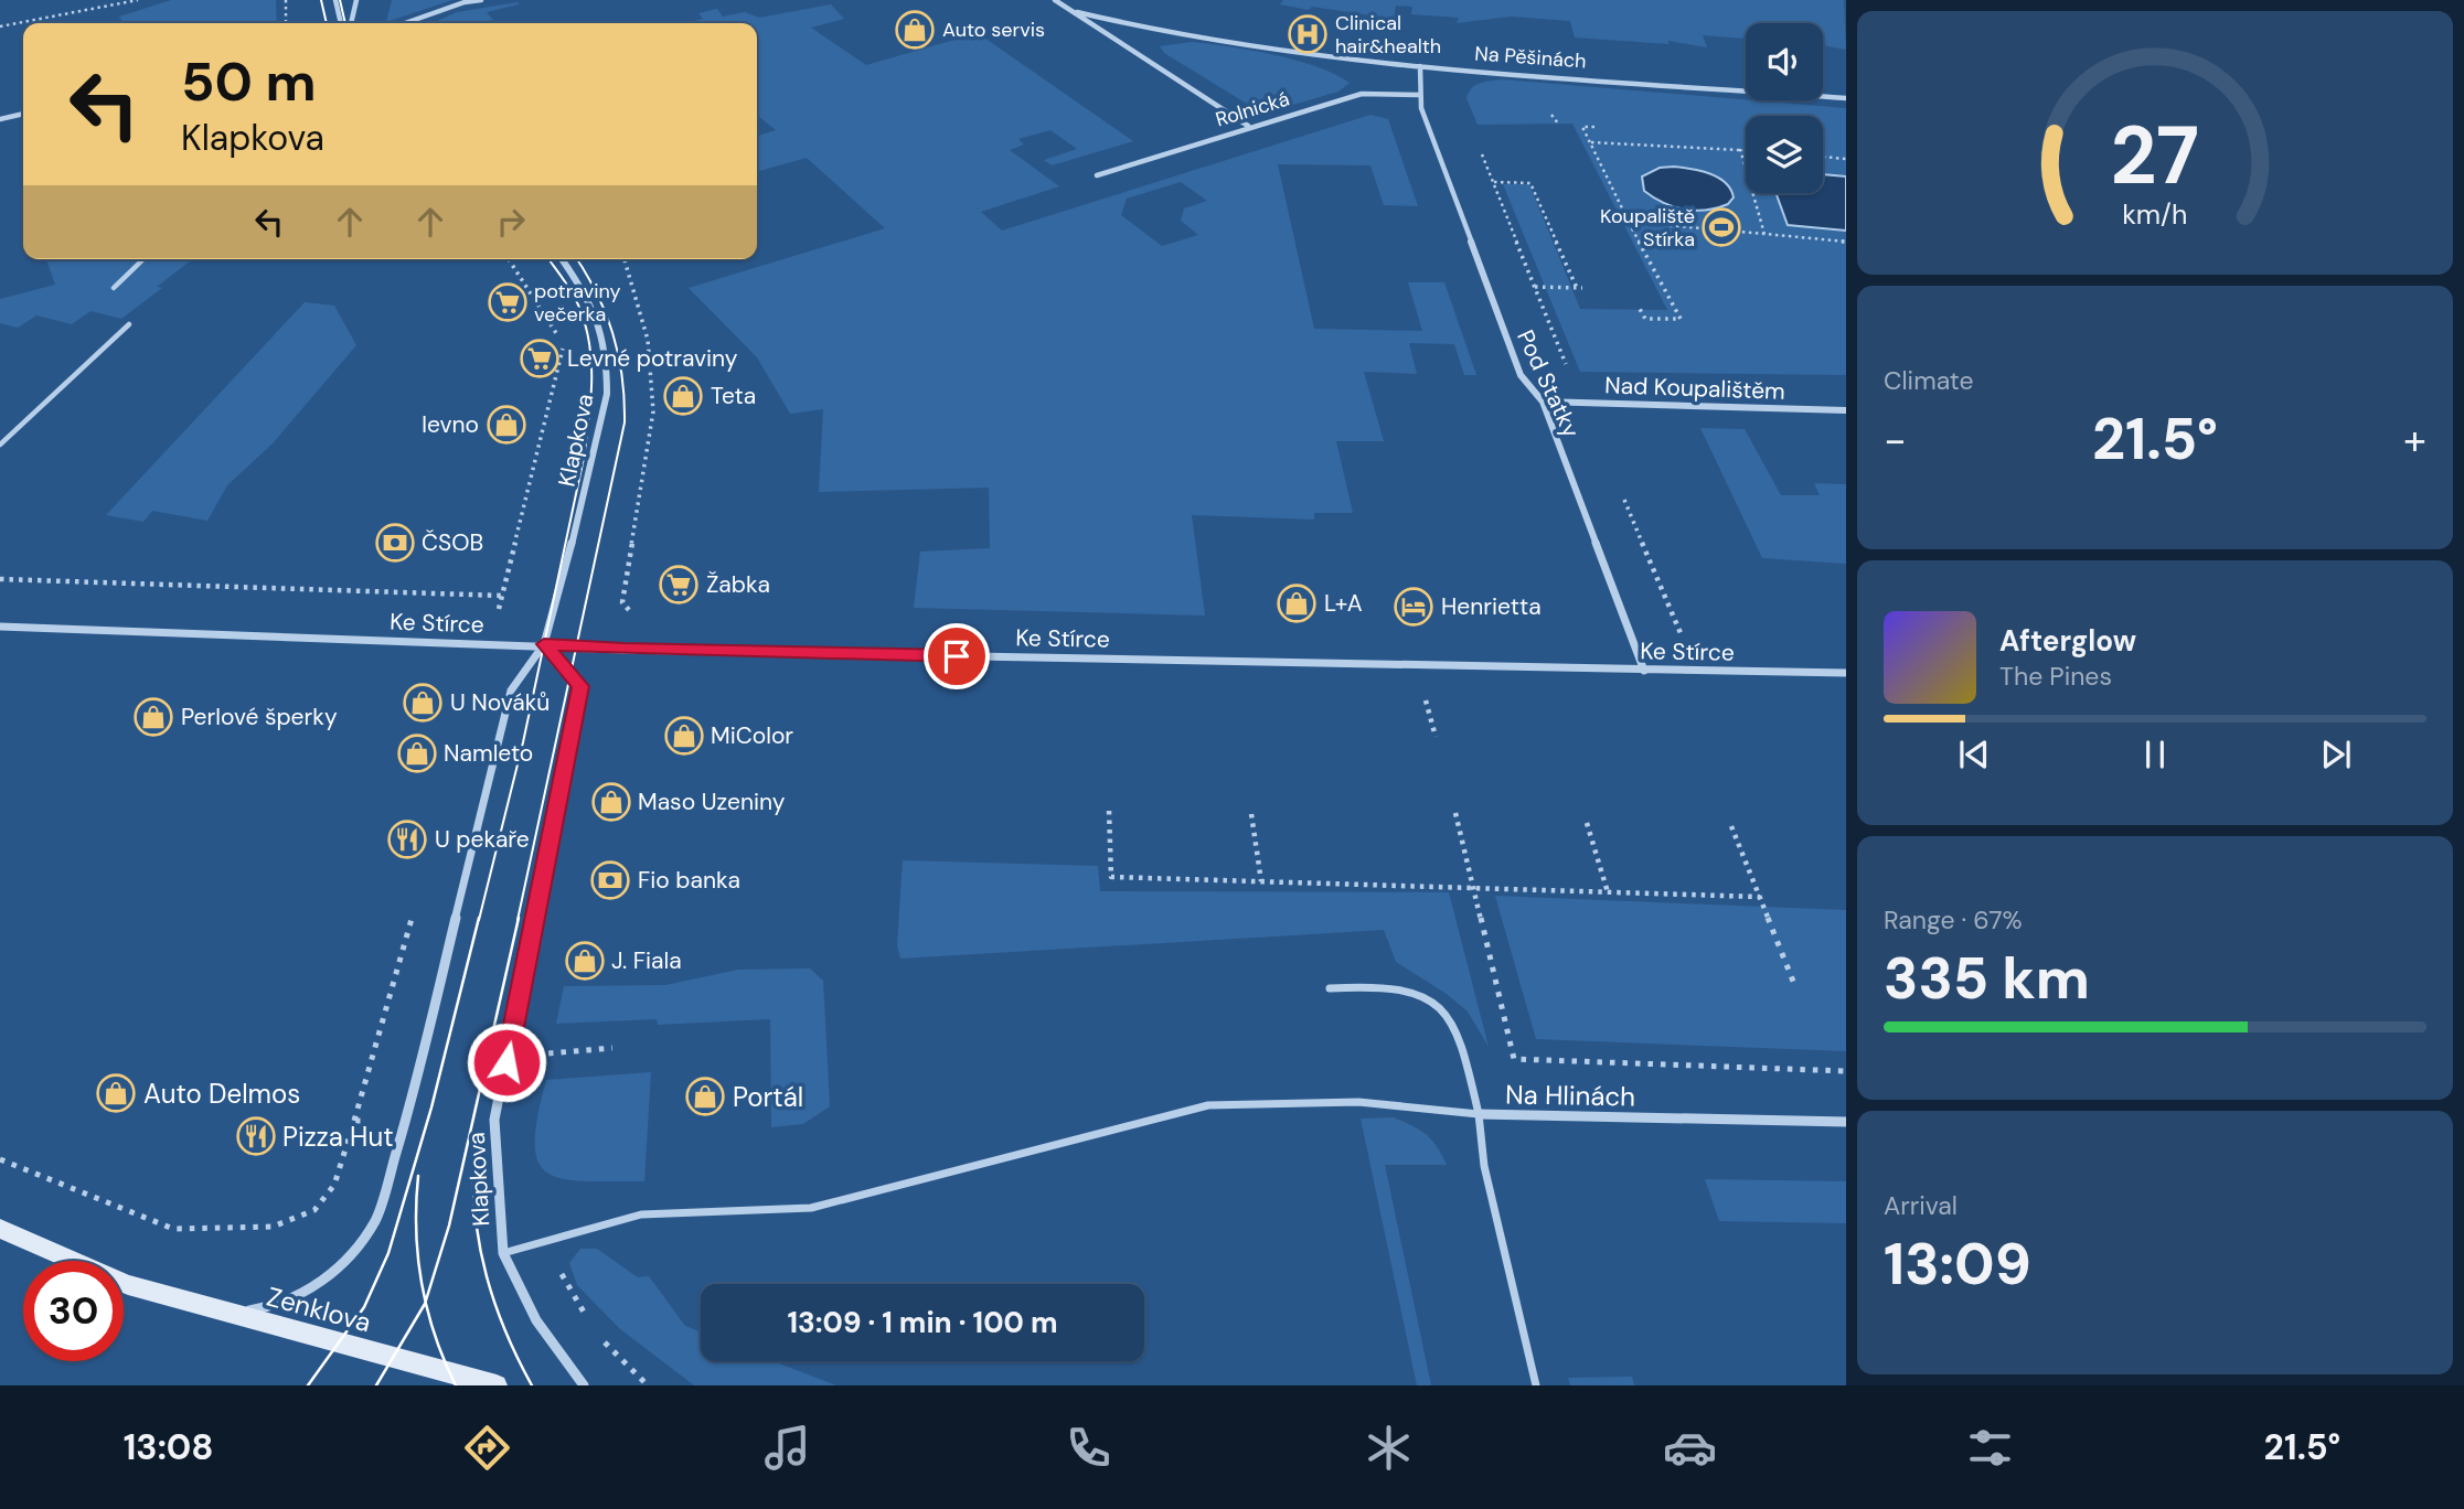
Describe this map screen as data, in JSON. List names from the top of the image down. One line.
{"streets":{"main road":["Zenklova"],"street":["Na Pěšinách","Rolnická","Pod Statky","Nad Koupalištěm","Klapkova","Ke Stírce","Na Hlinách"]},"crossings":[["Na Pěšinách","Rolnická"],["Na Pěšinách","Pod Statky"],["Rolnická","Pod Statky"],["Pod Statky","Nad Koupalištěm"],["Pod Statky","Ke Stírce"],["Klapkova","Ke Stírce"],["Klapkova","Zenklova"]],"places":{"shop":["Auto servis","Teta","levno","L+A","U Nováků","Perlové šperky","MiColor","Namleto","Maso Uzeniny","J. Fiala","Auto Delmos","Portál"],"hospital":["Clinical hair&health"],"sports":["Koupaliště Stírka"],"supermarket":["potraviny večerka","Levné potraviny","Žabka"],"bank":["ČSOB","Fio banka"],"hotel":["Henrietta"],"restaurant":["U pekaře","Pizza Hut"]},"page":{"turn":["50 m","Klapkova"],"tile":["Climate",["Range · 67%","335 km"],["Arrival","13:09"]],"heat":["−","21.5°","+"],"song":["Afterglow","The Pines"],"limit":"30","trip":"13:09 · 1 min · 100 m","tabs":["13:08","21.5°"],"gauge":["27","km/h"]}}
